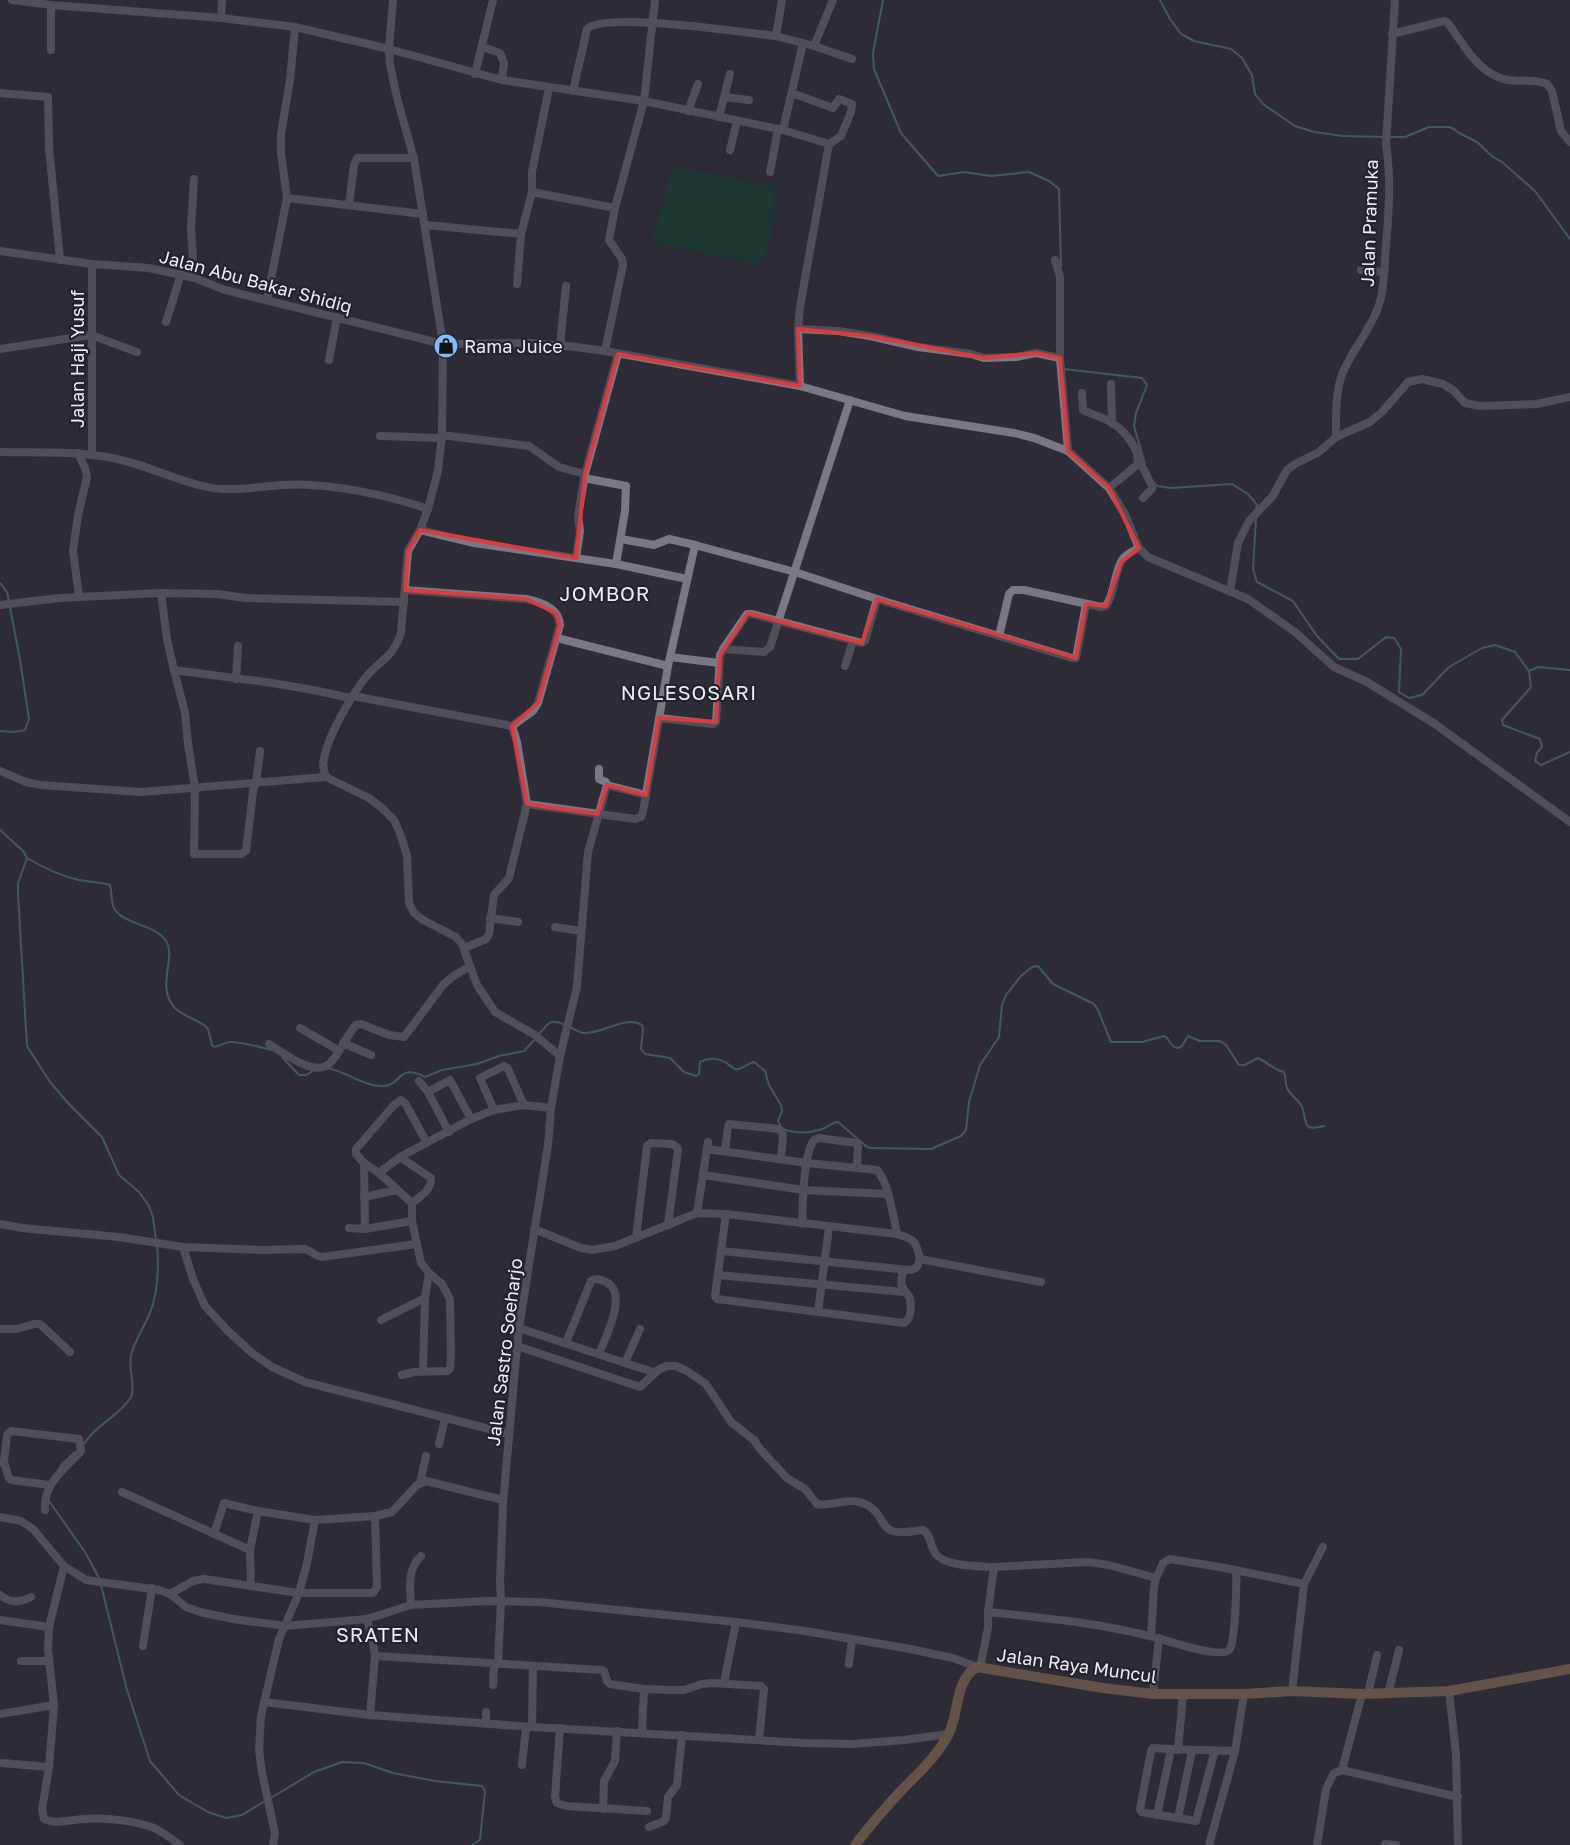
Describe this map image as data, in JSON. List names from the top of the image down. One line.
{"streets":{"main road":["Jalan Raya Muncul"],"street":["Jalan Pramuka","Jalan Abu Bakar Shidiq","Jalan Haji Yusuf","Jalan Sastro Soeharjo"]},"crossings":[["Jalan Abu Bakar Shidiq","Jalan Haji Yusuf"]],"districts":["JOMBOR","NGLESOSARI","SRATEN"],"places":{"shop":["Rama Juice"]}}
